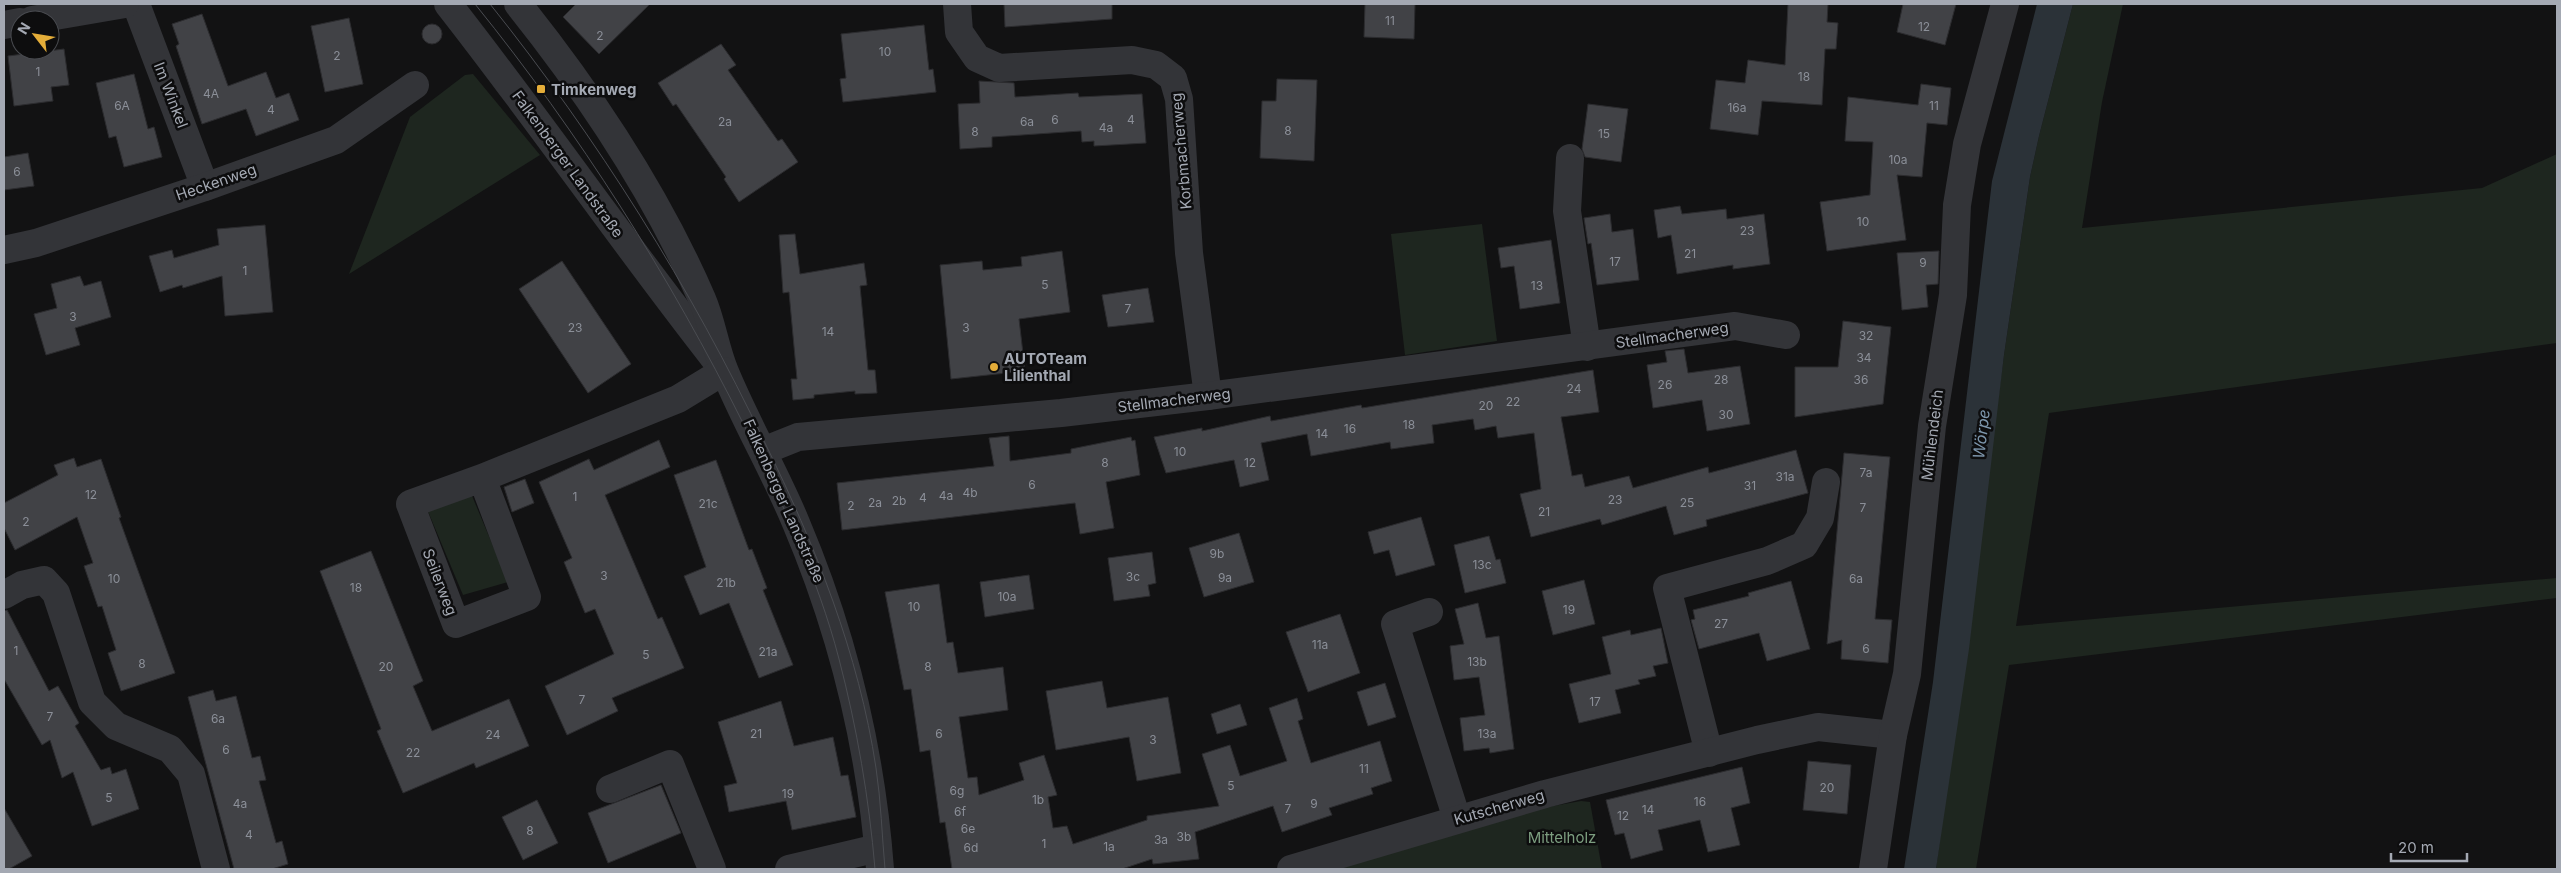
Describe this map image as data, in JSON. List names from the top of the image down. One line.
{"streets":{"street":["Im Winkel","Korbmacherweg","Falkenberger Landstraße","Heckenweg","Stellmacherweg","Mühlendeich","Seilerweg","Kutscherweg"]},"crossings":[["Im Winkel","Heckenweg"],["Korbmacherweg","Stellmacherweg"],["Falkenberger Landstraße","Stellmacherweg"],["Falkenberger Landstraße","Seilerweg"],["Mühlendeich","Kutscherweg"]],"water":["Wörpe"],"parks":["Mittelholz"],"places":{"transit":["Timkenweg"],"other":["AUTOTeam Lilienthal"]},"house_numbers":["11","12","2","10","2","1","18","4A","6A","11","16a","4","6","4","2a","6a","4a","8","8","15","10a","6","10","23","21","17","9","1","5","13","7","3","23","3","14","32","34","28","36","26","24","22","20","30","18","16","14","10","8","12","7a","31a","6","31","4b","12","4a","1","4","23","2b","2a","25","21c","2","7","21","2","9b","13c","3","3c","9a","10","6a","21b","18","10a","10","19","27","11a","6","1","21a","5","13b","8","20","8","7","17","7","6a","21","6","13a","24","3","6","22","11","5","20","6g","19","5","1b","16","4a","9","7","14","6f","12","6e","8","4","3b","3a","1","1a","6d"],"scale_bar":"20 m","north":"top left"}
